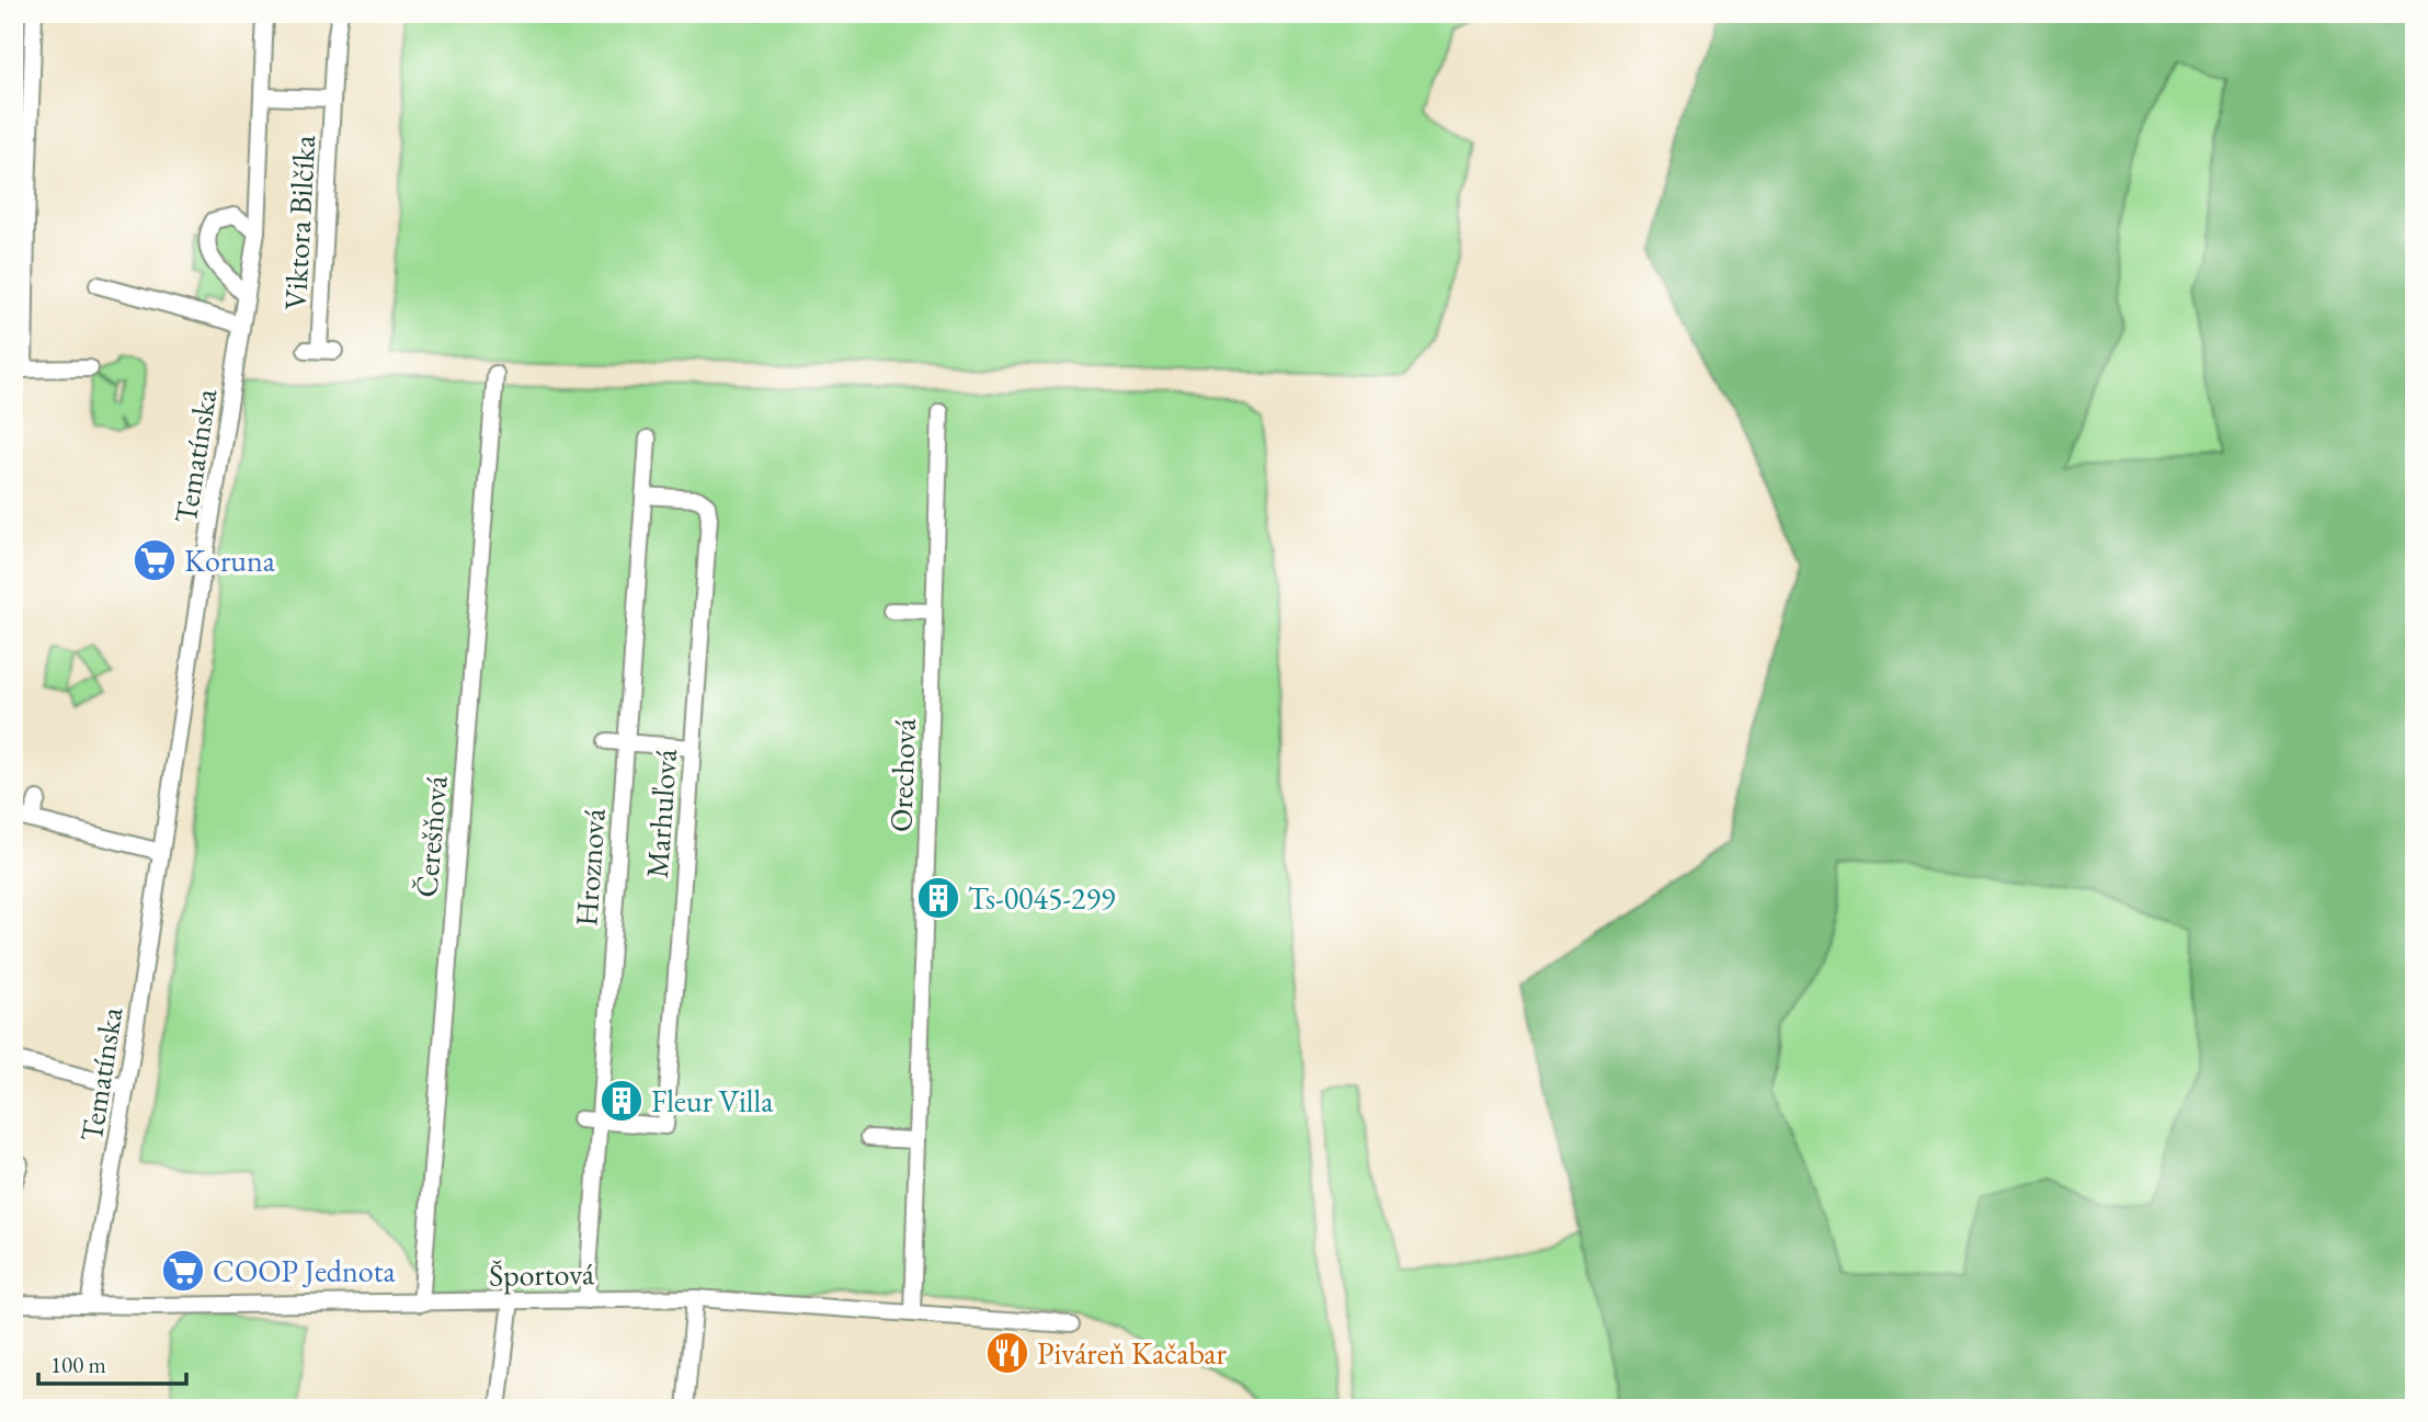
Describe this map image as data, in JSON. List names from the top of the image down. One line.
{"streets":{"street":["Viktora Bilčíka","Tematínska","Orechová","Marhuľová","Čerešňová","Hroznová","Športová"]},"crossings":[["Viktora Bilčíka","Tematínska"],["Tematínska","Športová"],["Orechová","Športová"],["Marhuľová","Hroznová"],["Čerešňová","Športová"],["Hroznová","Športová"]],"places":{"supermarket":["Koruna","COOP Jednota"],"building":["Ts-0045-299","Fleur Villa"],"restaurant":["Piváreň Kačabar"]},"scale_bar":"100 m"}
